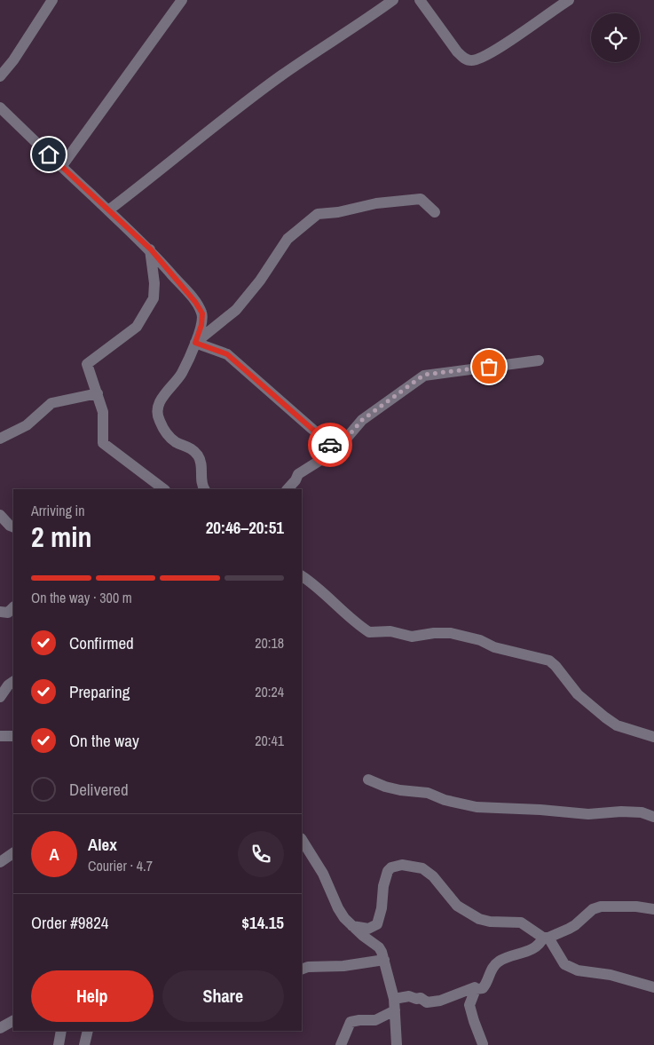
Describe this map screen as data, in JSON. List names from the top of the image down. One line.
{"page":{"heading":["2 min","Arriving in","20:46–20:51"],"panel":["Alex","Courier · 4.7","Order #9824","$14.15"],"bar":"On the way · 300 m","list":[["Confirmed","20:18"],["Preparing","20:24"],["On the way","20:41"],"Delivered"],"round":"A","buttons":["Help","Share"]}}
